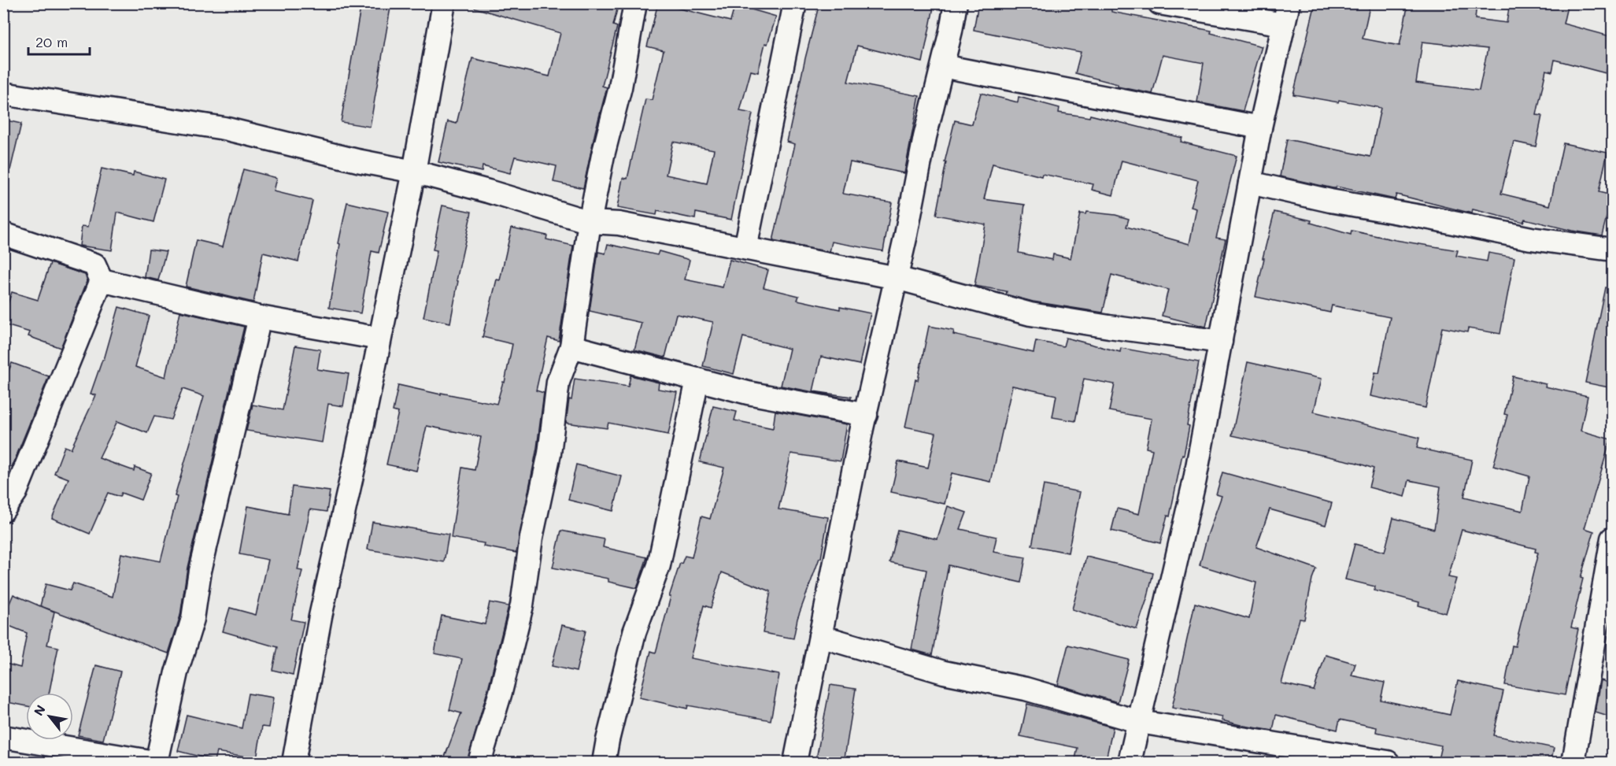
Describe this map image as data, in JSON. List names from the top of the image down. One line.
{"scale_bar":"20 m","north":"top left"}
